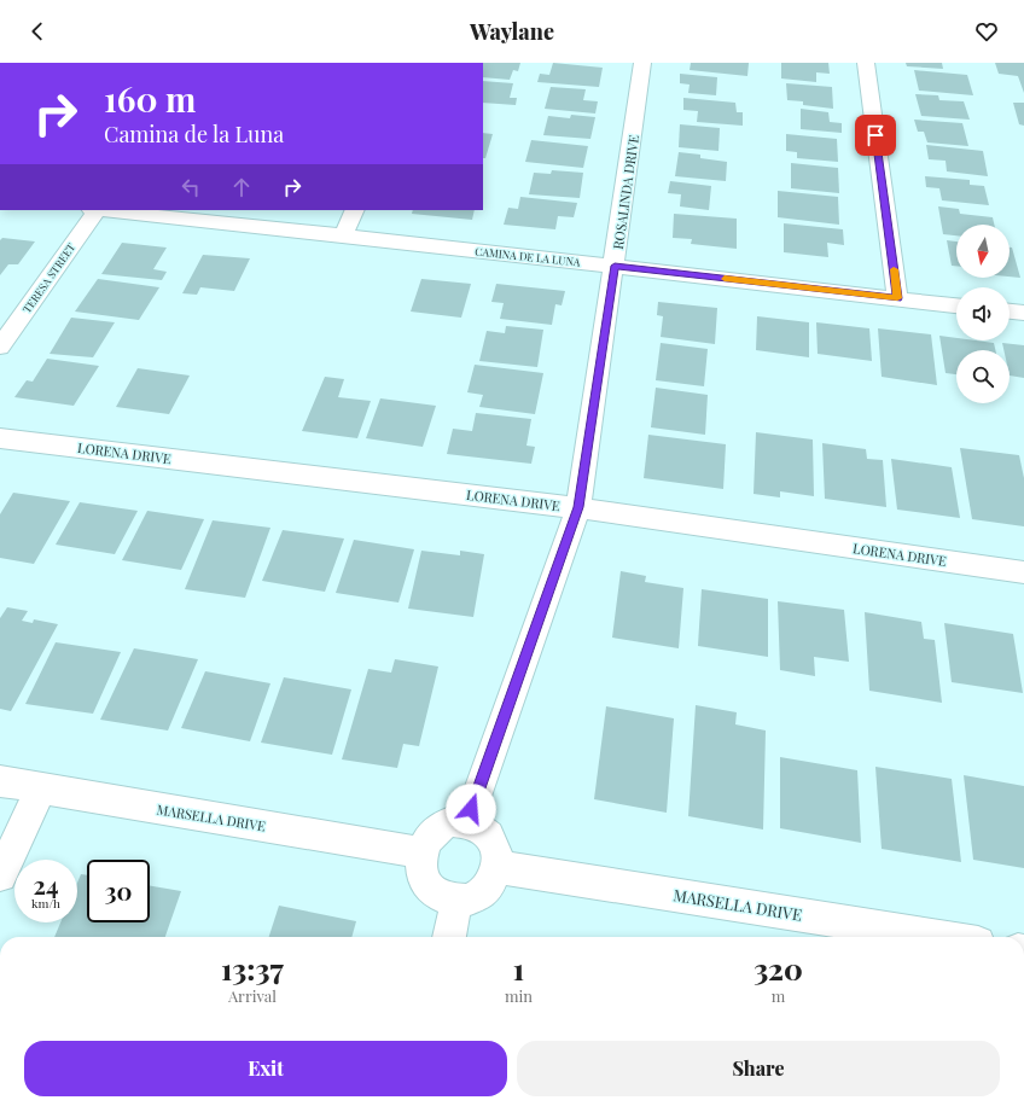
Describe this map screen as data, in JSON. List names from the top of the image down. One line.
{"streets":{"street":["ROSALINDA DRIVE","CAMINA DE LA LUNA","TERESA STREET","LORENA DRIVE","MARSELLA DRIVE"]},"crossings":[["ROSALINDA DRIVE","CAMINA DE LA LUNA"],["ROSALINDA DRIVE","LORENA DRIVE"],["ROSALINDA DRIVE","MARSELLA DRIVE"]],"north":"bottom","page":{"header":"Waylane","turn":["160 m","Camina de la Luna"],"speed":"24 km/h","limit":"30","eta":["13:37","Arrival","1","min","320","m"],"buttons":["Exit","Share"]}}
